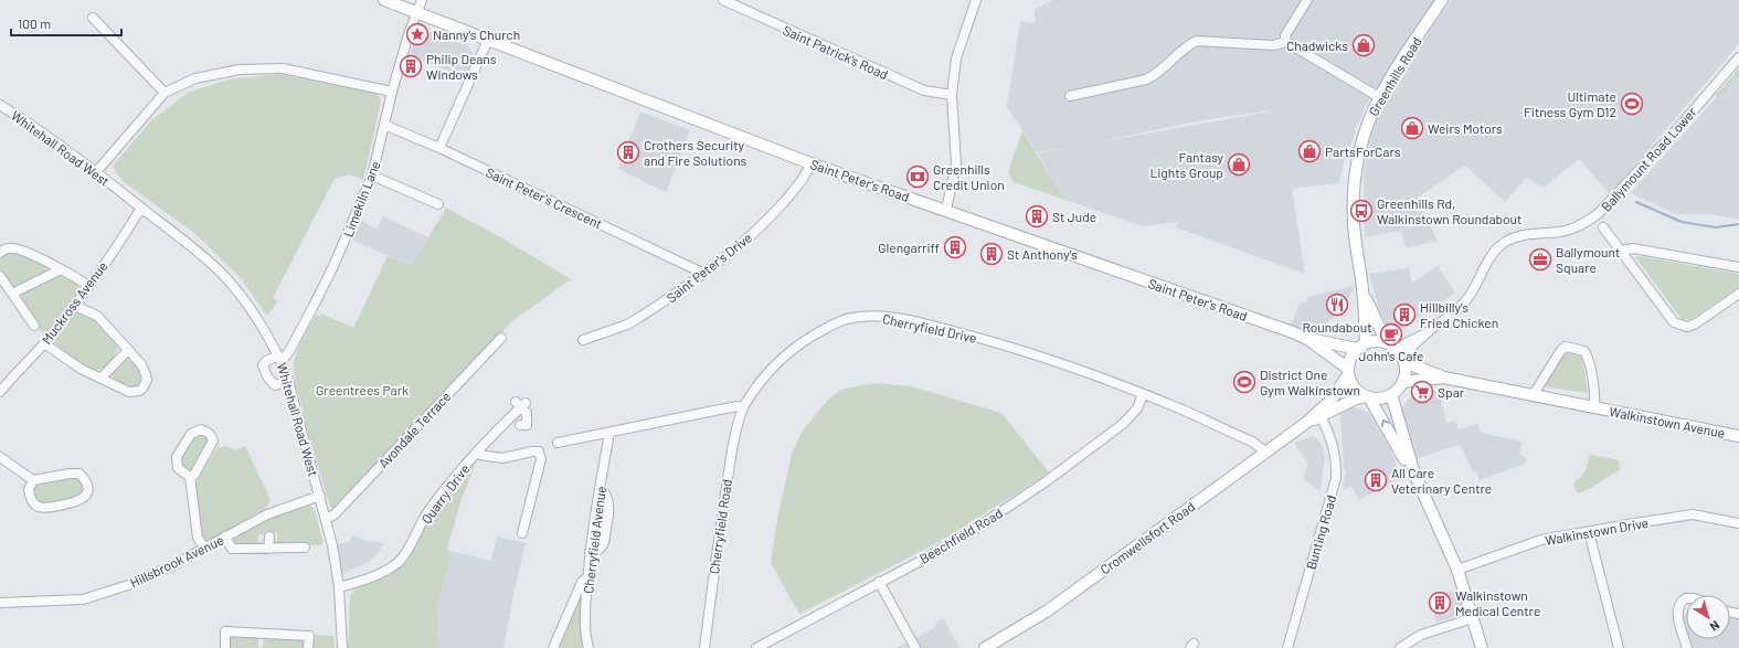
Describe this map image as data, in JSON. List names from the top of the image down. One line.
{"streets":{"main road":["Greenhills Road","Saint Peter's Road","Walkinstown Avenue","Cromwellsfort Road"],"street":["Saint Patrick's Road","Whitehall Road West","Ballymount Road Lower","Saint Peter's Crescent","Limekiln Lane","Saint Peter's Drive","Muckross Avenue","Cherryfield Drive","Avondale Terrace","Quarry Drive","Cherryfield Road","Walkinstown Drive","Bunting Road","Beechfield Road","Cherryfield Avenue","Hillsbrook Avenue"]},"crossings":[["Greenhills Road","Ballymount Road Lower"],["Greenhills Road","Saint Peter's Road"],["Greenhills Road","Walkinstown Avenue"],["Greenhills Road","Cromwellsfort Road"],["Whitehall Road West","Limekiln Lane"],["Whitehall Road West","Muckross Avenue"],["Whitehall Road West","Avondale Terrace"],["Whitehall Road West","Quarry Drive"],["Whitehall Road West","Hillsbrook Avenue"],["Ballymount Road Lower","Saint Peter's Road"],["Ballymount Road Lower","Walkinstown Avenue"],["Ballymount Road Lower","Cromwellsfort Road"],["Saint Peter's Road","Limekiln Lane"],["Saint Peter's Road","Saint Peter's Drive"],["Saint Peter's Road","Walkinstown Avenue"],["Saint Peter's Road","Cromwellsfort Road"],["Saint Peter's Crescent","Limekiln Lane"],["Saint Peter's Crescent","Saint Peter's Drive"],["Cherryfield Drive","Cherryfield Road"],["Cherryfield Drive","Beechfield Road"],["Cherryfield Drive","Cromwellsfort Road"],["Walkinstown Avenue","Cromwellsfort Road"],["Bunting Road","Cromwellsfort Road"]],"parks":["Greentrees Park"],"places":{"place":["Nanny's Church"],"shop":["Chadwicks","Weirs Motors","PartsForCars","Fantasy Lights Group"],"building":["Philip Deans Windows","Crothers Security and Fire Solutions","St Jude","Glengarriff","St Anthony's","Hillbilly's Fried Chicken","All Care Veterinary Centre","Walkinstown Medical Centre"],"sports":["Ultimate Fitness Gym D12","District One Gym Walkinstown"],"bank":["Greenhills Credit Union"],"bus stop":["Greenhills Rd, Walkinstown Roundabout"],"office":["Ballymount Square"],"restaurant":["Roundabout"],"cafe":["John's Cafe"],"supermarket":["Spar"]},"scale_bar":"100 m","north":"bottom right"}
